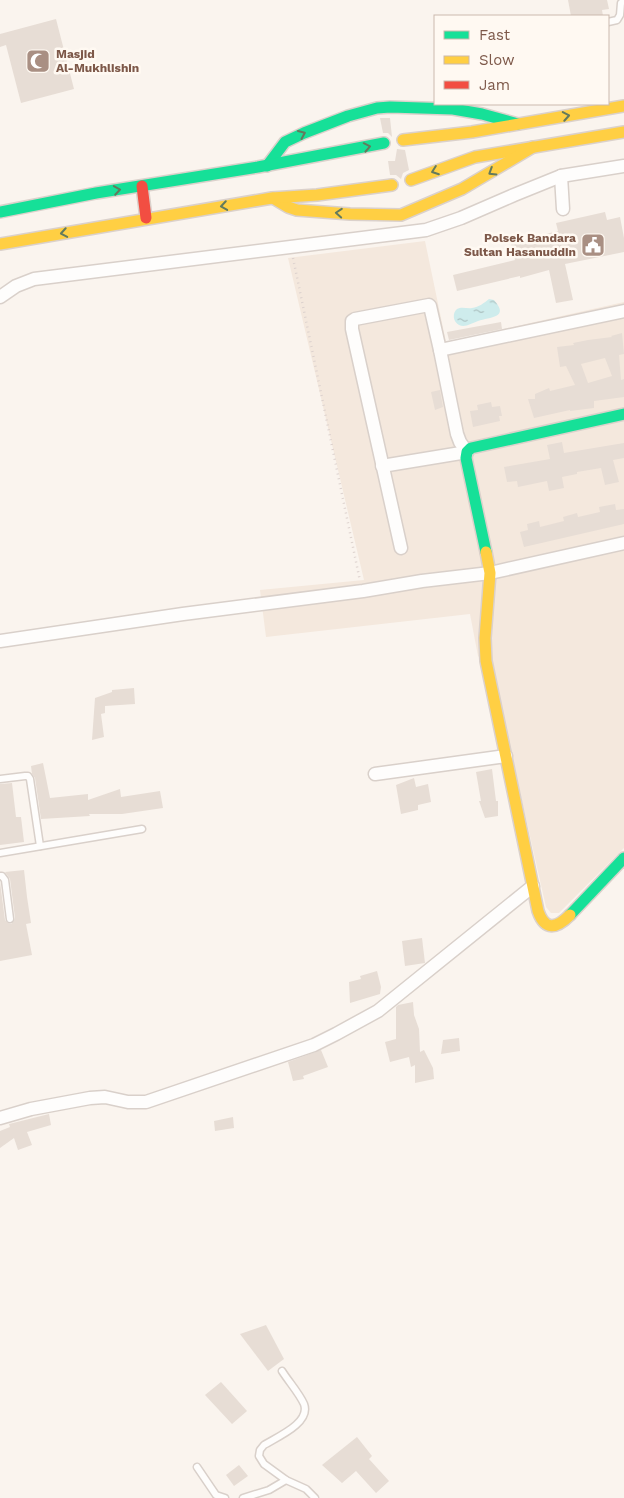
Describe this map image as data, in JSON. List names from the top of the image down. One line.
{"places":{"mosque":["Masjid Al-Mukhlishin"],"public building":["Polsek Bandara Sultan Hasanuddin"]},"legend":["Fast","Slow","Jam"]}
